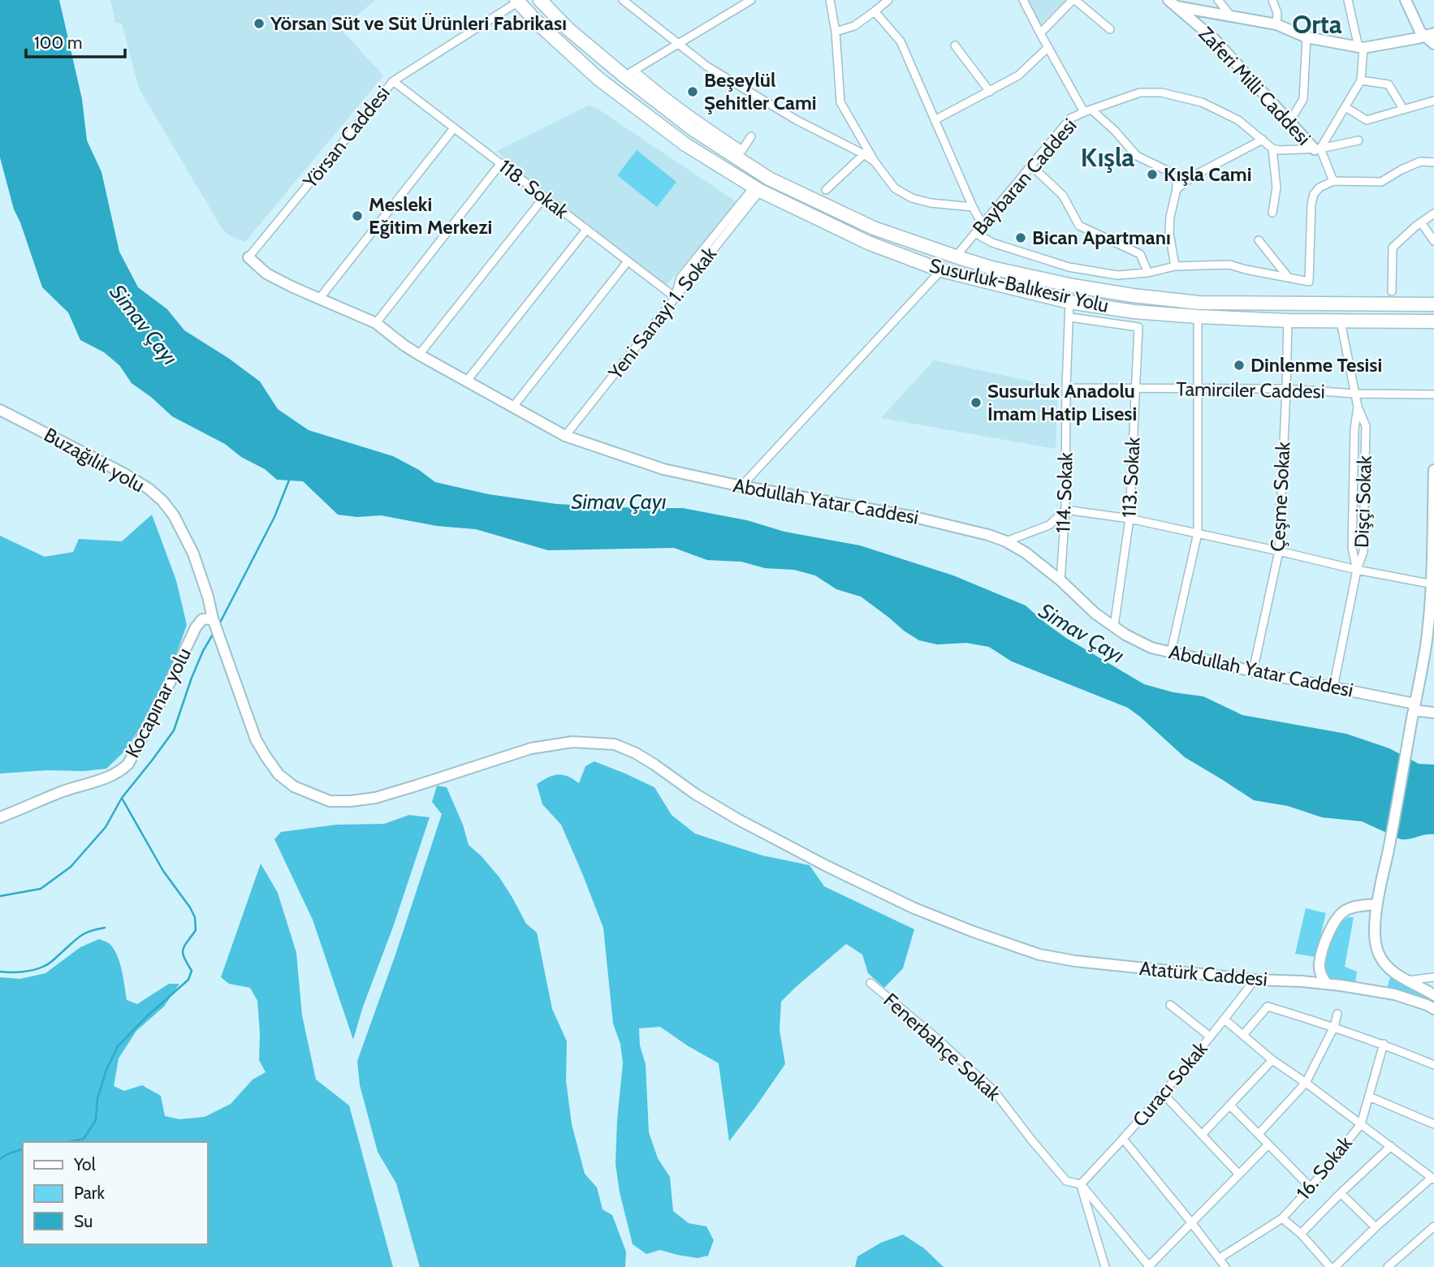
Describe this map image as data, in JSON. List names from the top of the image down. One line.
{"streets":{"highway":["Susurluk-Balıkesir Yolu"],"street":["Zaferi Milli Caddesi","Yörsan Caddesi","Baybaran Caddesi","118. Sokak","Yeni Sanayi 1. Sokak","Tamirciler Caddesi","Buzağılık yolu","113. Sokak","114. Sokak","Çeşme Sokak","Abdullah Yatar Caddesi","Dişçi Sokak","Kocapınar yolu","Atatürk Caddesi","Fenerbahçe Sokak","Curacı Sokak","16. Sokak"]},"crossings":[["Yörsan Caddesi","118. Sokak"],["Yörsan Caddesi","Susurluk-Balıkesir Yolu"],["Yörsan Caddesi","Abdullah Yatar Caddesi"],["Baybaran Caddesi","Susurluk-Balıkesir Yolu"],["118. Sokak","Yeni Sanayi 1. Sokak"],["Susurluk-Balıkesir Yolu","Yeni Sanayi 1. Sokak"],["Susurluk-Balıkesir Yolu","114. Sokak"],["Susurluk-Balıkesir Yolu","Çeşme Sokak"],["Yeni Sanayi 1. Sokak","Abdullah Yatar Caddesi"],["Tamirciler Caddesi","113. Sokak"],["Tamirciler Caddesi","114. Sokak"],["Tamirciler Caddesi","Çeşme Sokak"],["Buzağılık yolu","Kocapınar yolu"],["Buzağılık yolu","Atatürk Caddesi"],["113. Sokak","114. Sokak"],["113. Sokak","Abdullah Yatar Caddesi"],["114. Sokak","Abdullah Yatar Caddesi"],["Çeşme Sokak","Abdullah Yatar Caddesi"],["Atatürk Caddesi","Curacı Sokak"],["Fenerbahçe Sokak","Curacı Sokak"]],"districts":["Orta","Kışla"],"water":["Simav Çayı"],"places":["Yörsan Süt ve Süt Ürünleri Fabrikası","Beşeylül Şehitler Cami","Kışla Cami","Mesleki Eğitim Merkezi","Bican Apartmanı","Dinlenme Tesisi","Susurluk Anadolu İmam Hatip Lisesi"],"legend":["Yol","Park","Su"],"scale_bar":"100 m"}
